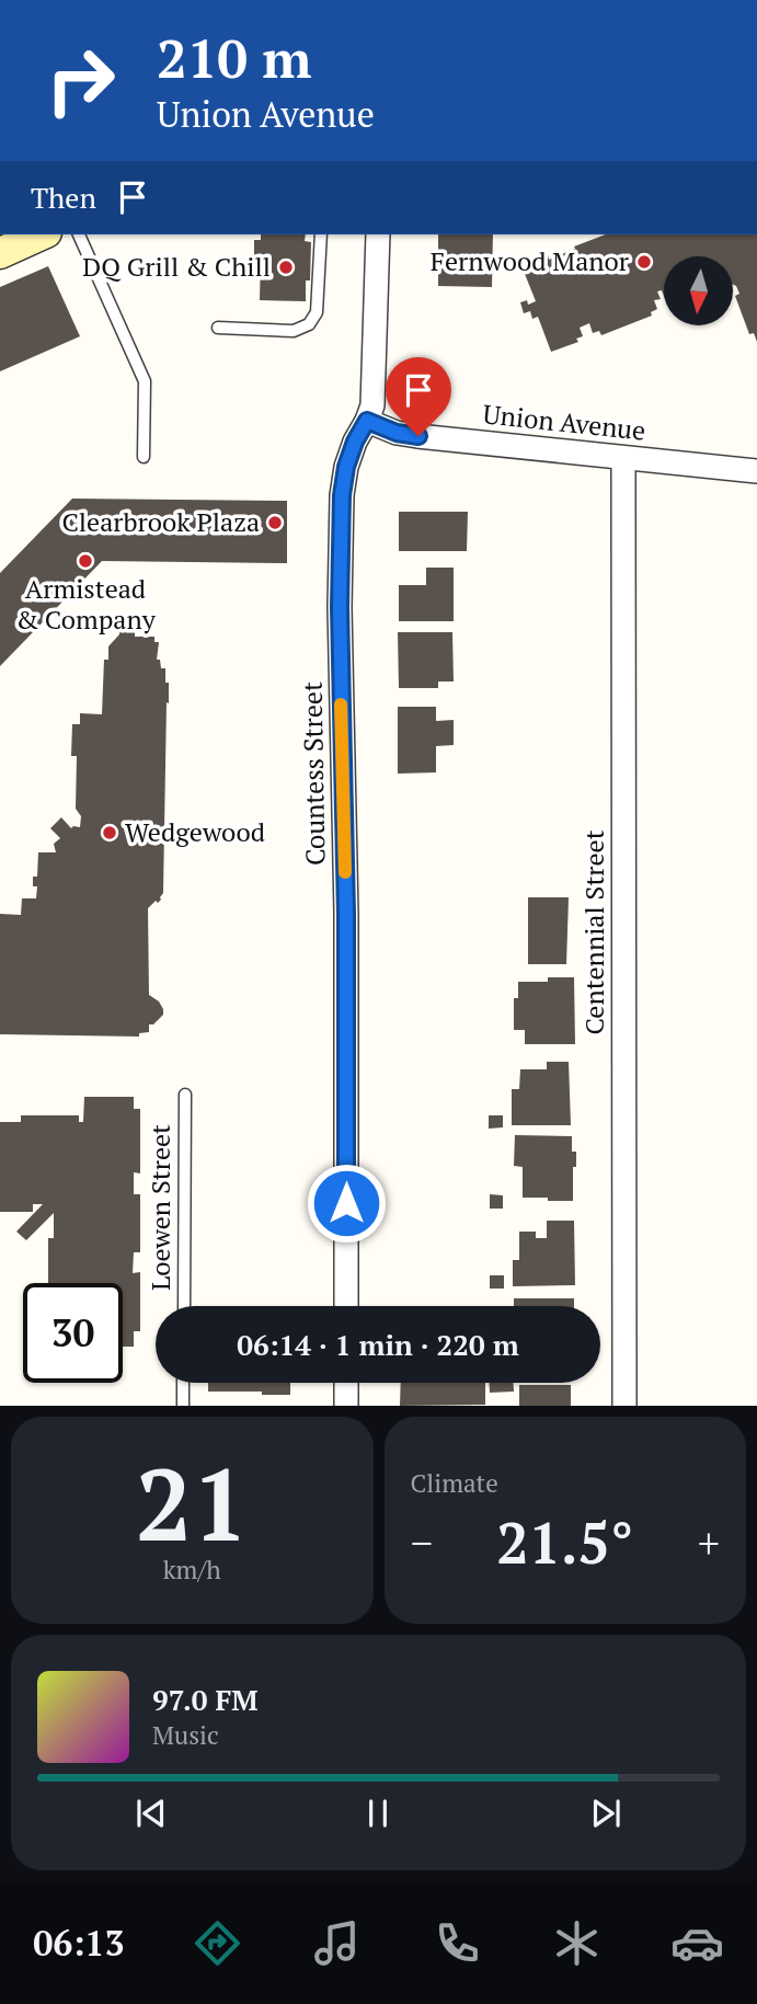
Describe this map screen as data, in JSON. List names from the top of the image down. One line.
{"streets":{"street":["Union Avenue","Countess Street","Centennial Street"],"lane":["Loewen Street"]},"crossings":[["Union Avenue","Countess Street"],["Union Avenue","Centennial Street"]],"places":["Fernwood Manor","DQ Grill & Chill","Clearbrook Plaza","Armistead & Company","Wedgewood"],"north":"bottom","page":{"turn":["210 m","Union Avenue"],"then":"Then","limit":"30","trip":"06:14 · 1 min · 220 m","tile":[["21","km/h"],"Climate"],"heat":["−","21.5°","+"],"song":["97.0 FM","Music"],"tabs":"06:13"}}
